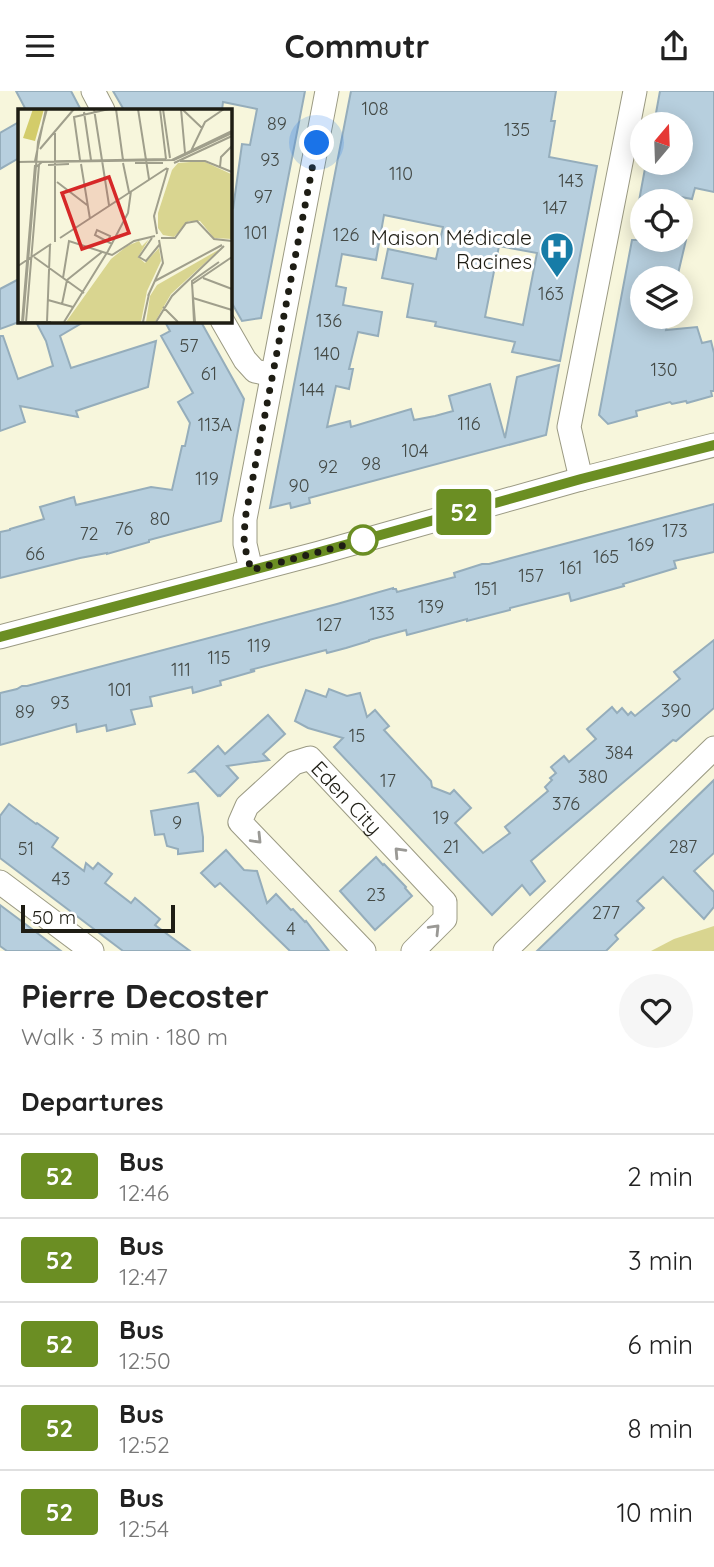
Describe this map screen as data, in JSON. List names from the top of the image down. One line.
{"streets":{"street":["Eden City"]},"places":{"hospital":["Maison Médicale Racines"]},"lines":["bus line 52"],"house_numbers":["108","89","135","93","110","143","97","147","101","126","163","136","57","140","130","61","144","116","113A","104","98","92","119","90","80","76","173","72","169","66","165","161","157","151","139","133","127","119","115","111","101","93","390","89","15","384","380","17","376","19","9","21","287","51","43","23","277","4"],"scale_bar":"50 m","north":"top","page":{"header":"Commutr","on_map":"52","scale":"50 m","heading":[["Pierre Decoster","Walk · 3 min · 180 m"],"Departures"],"list":[{"mark":"52","name":"Bus","note":"12:46","value":"2 min"},{"mark":"52","name":"Bus","note":"12:47","value":"3 min"},{"mark":"52","name":"Bus","note":"12:50","value":"6 min"},{"mark":"52","name":"Bus","note":"12:52","value":"8 min"},{"mark":"52","name":"Bus","note":"12:54","value":"10 min"}]}}
